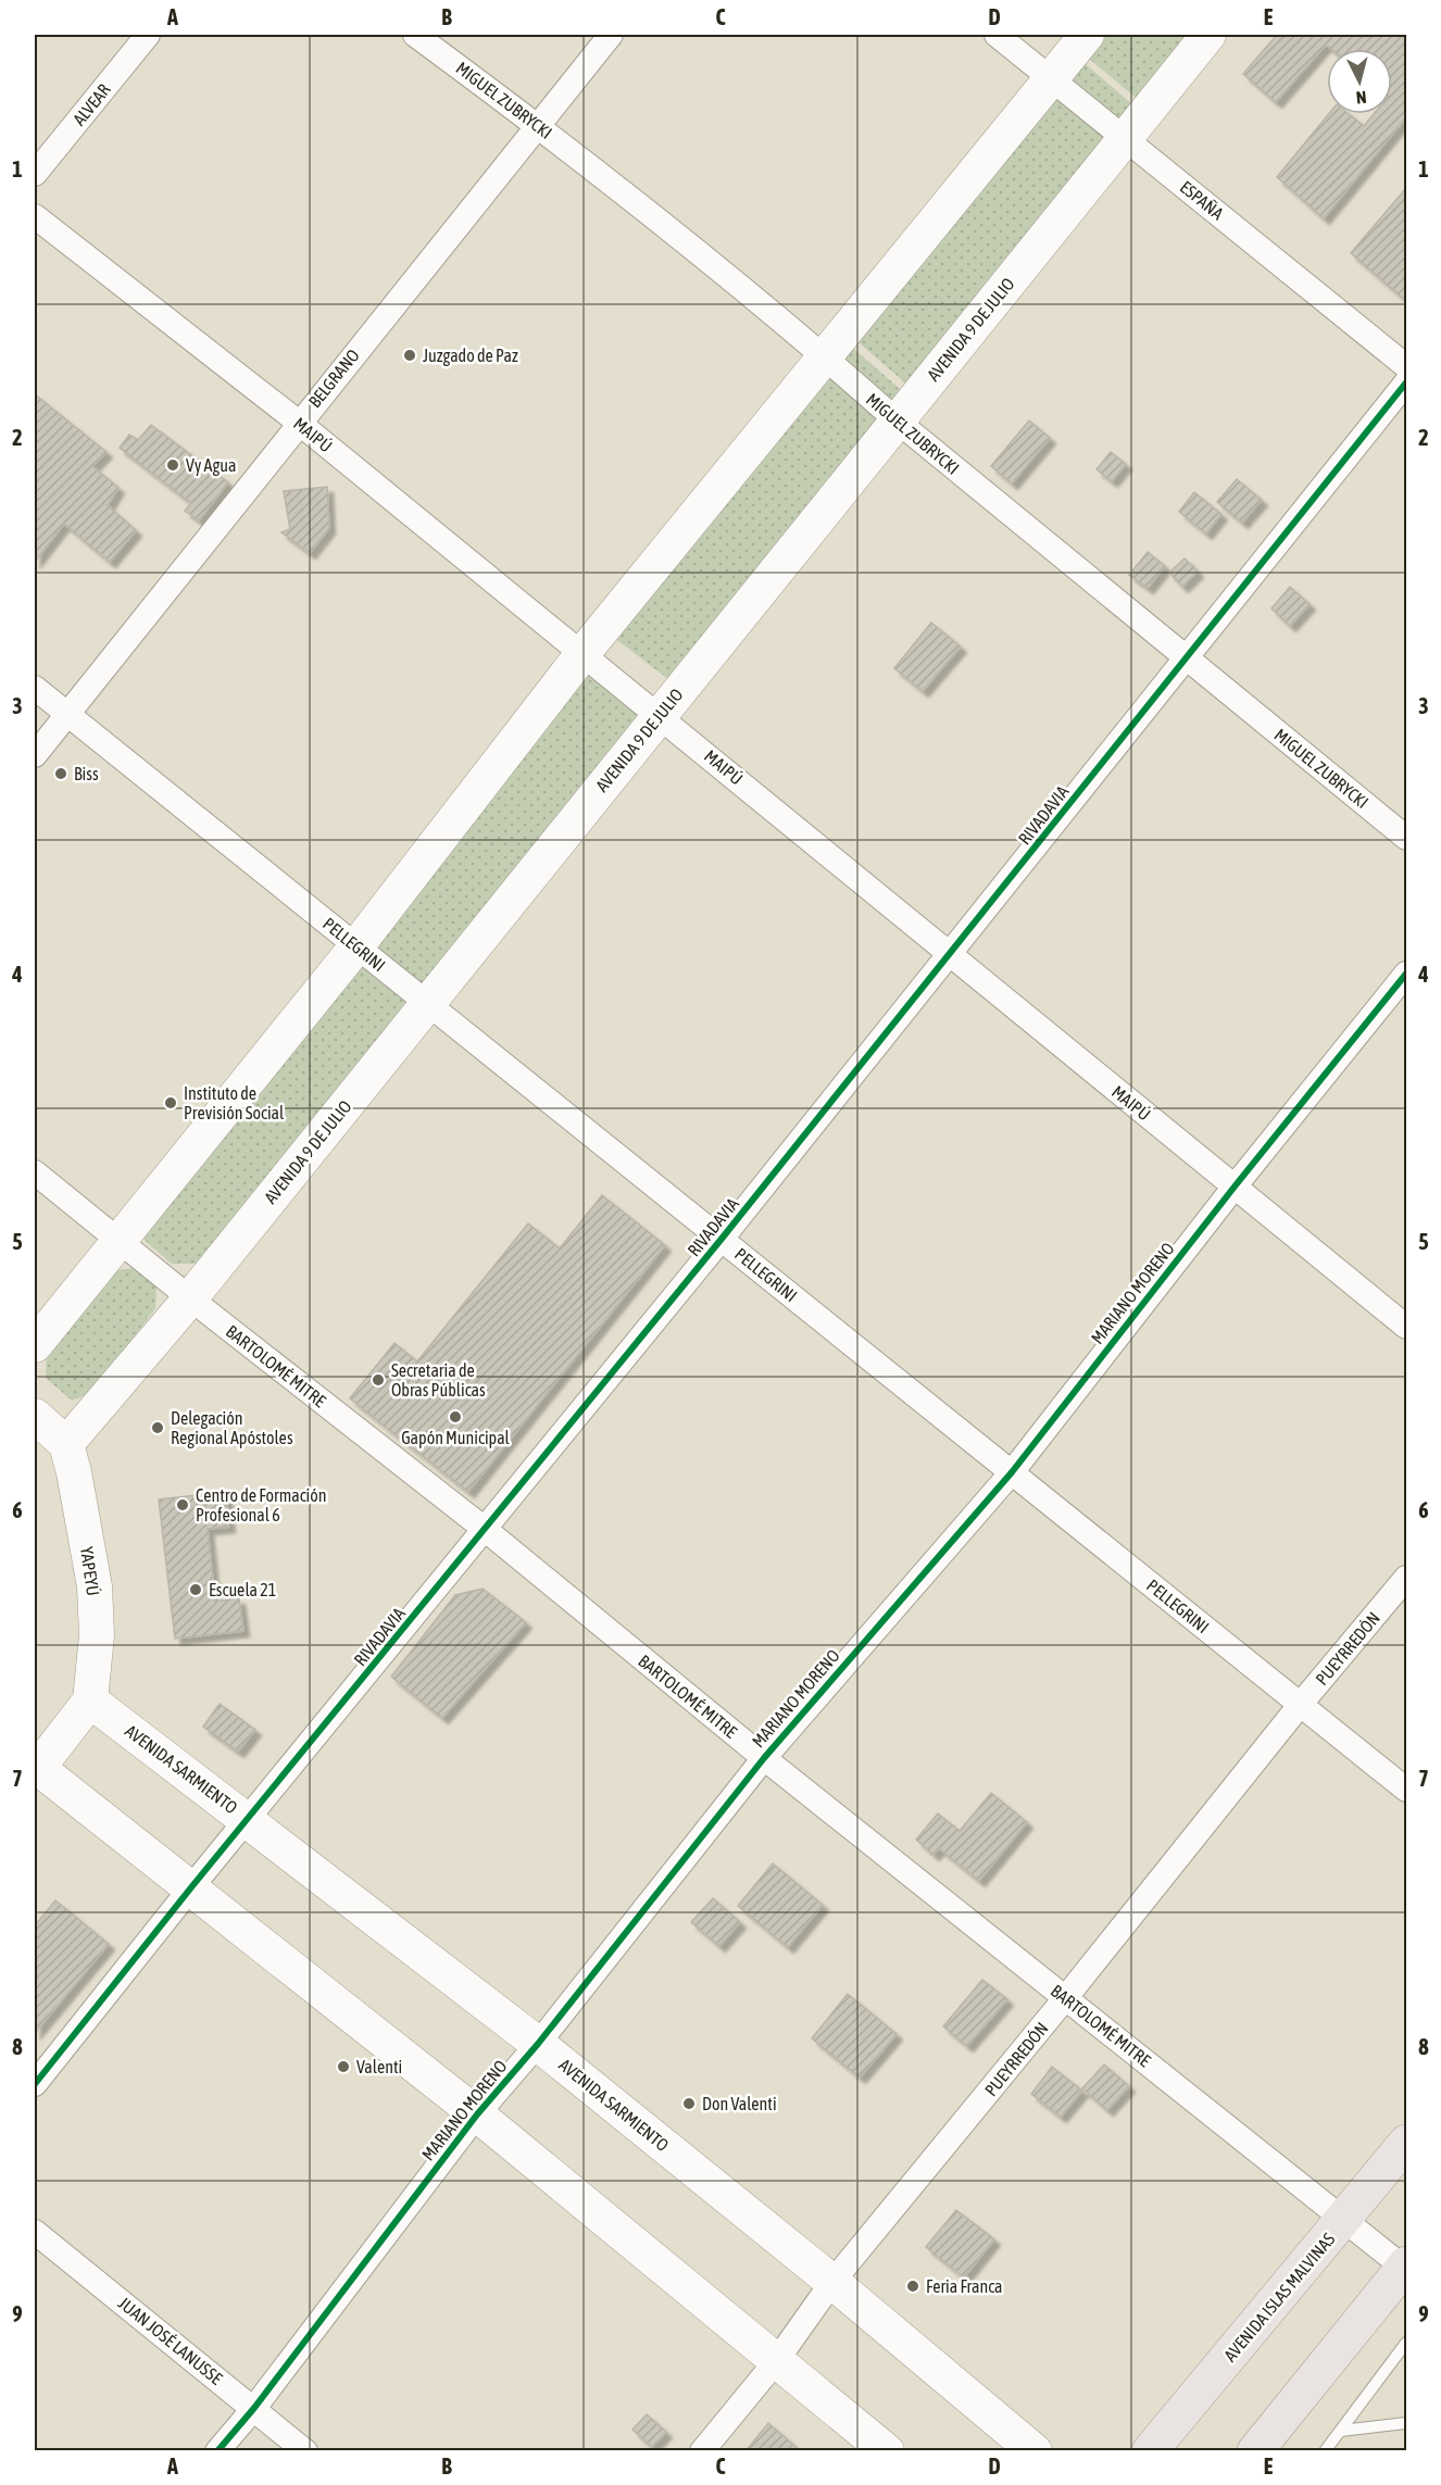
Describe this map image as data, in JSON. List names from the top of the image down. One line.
{"streets":{"main road":["AVENIDA 9 DE JULIO","YAPEYÚ","AVENIDA SARMIENTO","AVENIDA ISLAS MALVINAS"],"street":["MIGUEL ZUBRYCKI","ALVEAR","ESPAÑA","BELGRANO","MAIPÚ","RIVADAVIA","PELLEGRINI","MARIANO MORENO","BARTOLOMÉ MITRE","PUEYRREDÓN","JUAN JOSÉ LANUSSE"]},"crossings":[["MIGUEL ZUBRYCKI","AVENIDA 9 DE JULIO"],["MIGUEL ZUBRYCKI","BELGRANO"],["MIGUEL ZUBRYCKI","RIVADAVIA"],["ESPAÑA","AVENIDA 9 DE JULIO"],["AVENIDA 9 DE JULIO","MAIPÚ"],["AVENIDA 9 DE JULIO","PELLEGRINI"],["AVENIDA 9 DE JULIO","BARTOLOMÉ MITRE"],["AVENIDA 9 DE JULIO","YAPEYÚ"],["BELGRANO","MAIPÚ"],["BELGRANO","PELLEGRINI"],["MAIPÚ","RIVADAVIA"],["MAIPÚ","MARIANO MORENO"],["RIVADAVIA","PELLEGRINI"],["RIVADAVIA","BARTOLOMÉ MITRE"],["RIVADAVIA","AVENIDA SARMIENTO"],["PELLEGRINI","MARIANO MORENO"],["PELLEGRINI","PUEYRREDÓN"],["MARIANO MORENO","BARTOLOMÉ MITRE"],["MARIANO MORENO","AVENIDA SARMIENTO"],["MARIANO MORENO","JUAN JOSÉ LANUSSE"],["BARTOLOMÉ MITRE","PUEYRREDÓN"],["BARTOLOMÉ MITRE","AVENIDA ISLAS MALVINAS"],["YAPEYÚ","AVENIDA SARMIENTO"],["PUEYRREDÓN","AVENIDA SARMIENTO"]],"places":["Juzgado de Paz","Vy Agua","Biss","Instituto de Previsión Social","Secretaria de Obras Públicas","Gapón Municipal","Delegación Regional Apóstoles","Centro de Formación Profesional 6","Escuela 21","Valenti","Don Valenti","Feria Franca"],"north":"bottom","grid":{"columns":["A","B","C","D","E"],"rows":["1","2","3","4","5","6","7","8","9"]}}
